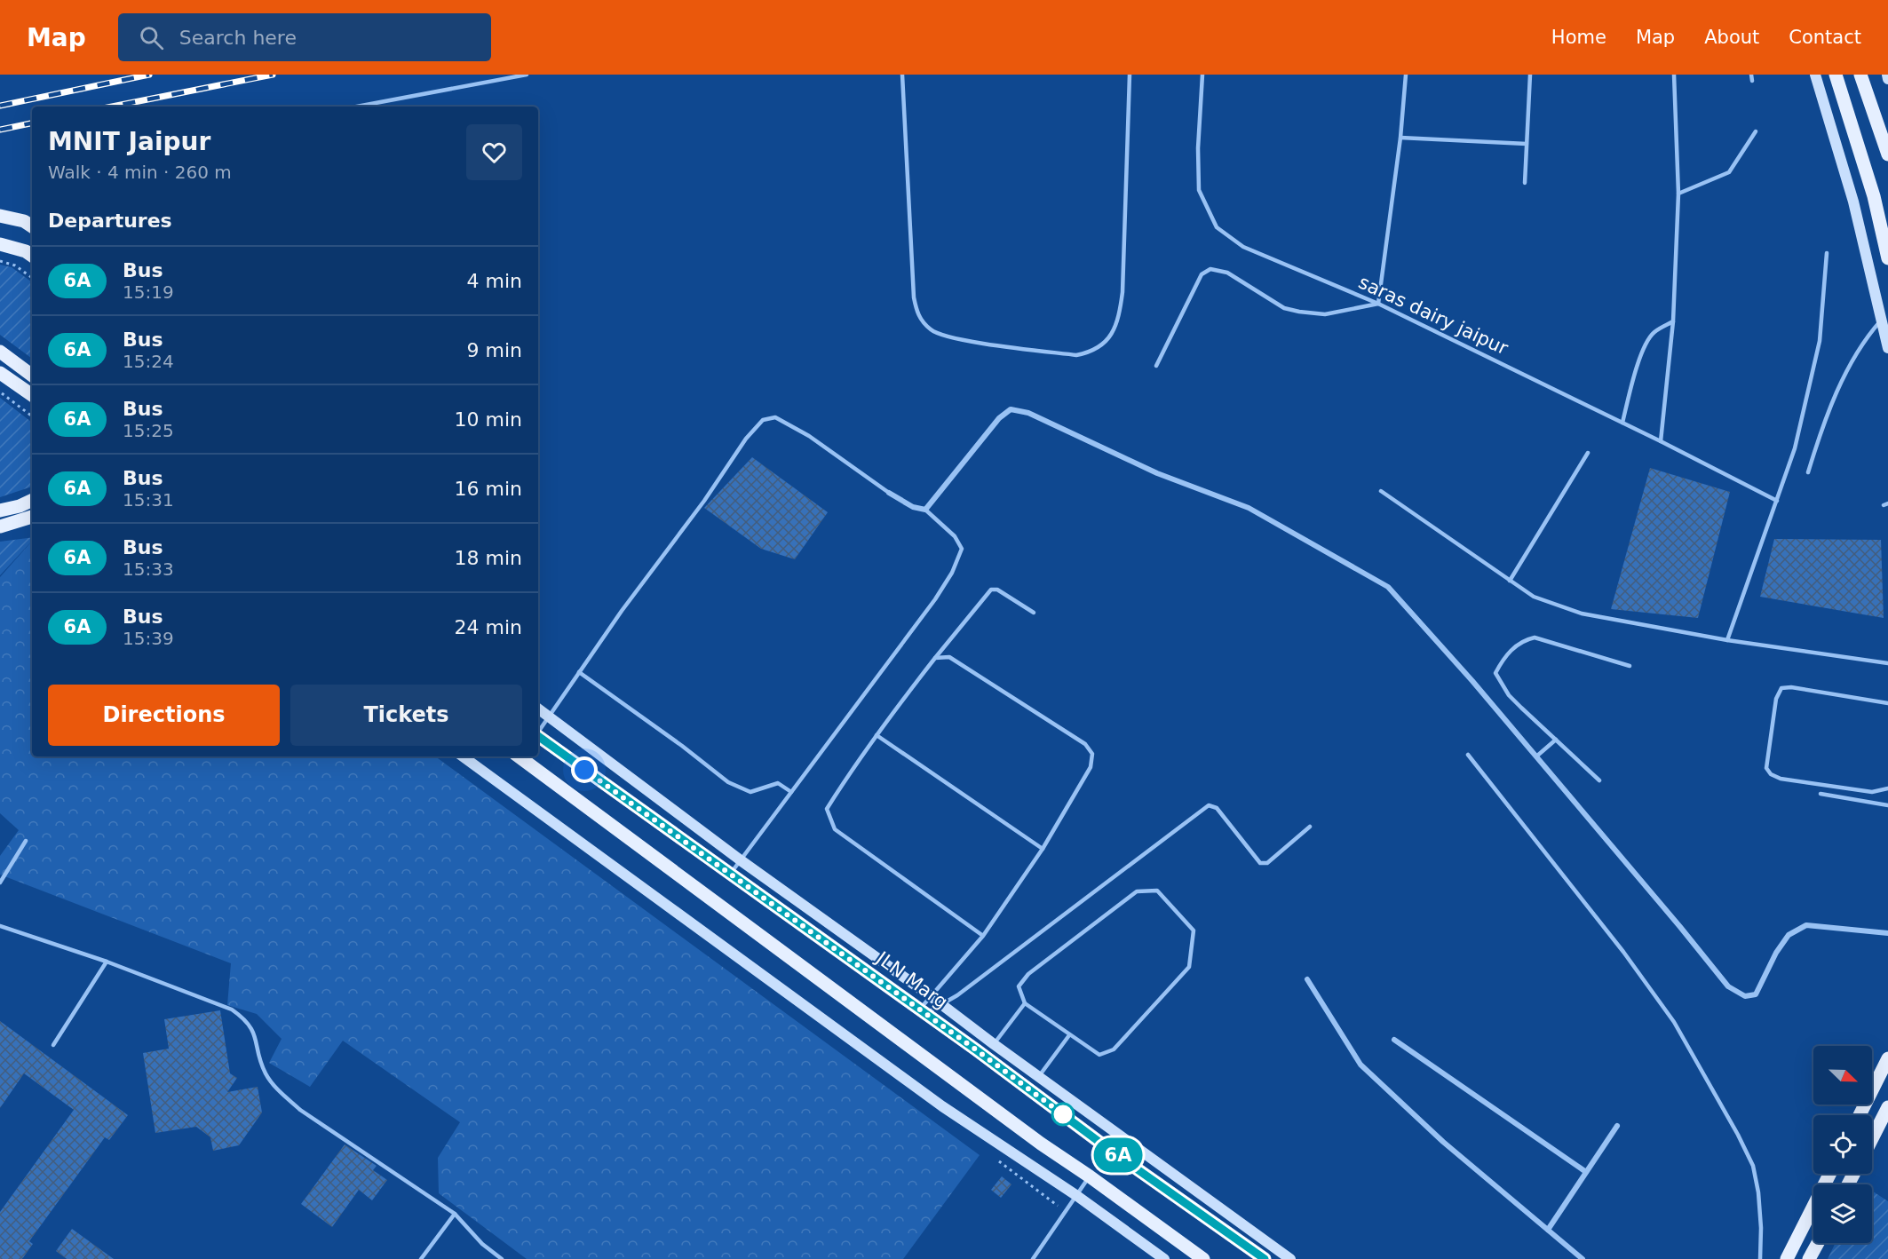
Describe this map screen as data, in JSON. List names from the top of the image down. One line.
{"streets":{"main road":["JLN Marg"],"lane":["saras dairy jaipur"]},"lines":["bus line 6A"],"north":"bottom right","page":{"header":"Map","search":"Search here","nav":["Home","Map","About","Contact"],"on_map":"6A","heading":[["MNIT Jaipur","Walk · 4 min · 260 m"],"Departures"],"list":[{"mark":"6A","name":"Bus","note":"15:19","value":"4 min"},{"mark":"6A","name":"Bus","note":"15:24","value":"9 min"},{"mark":"6A","name":"Bus","note":"15:25","value":"10 min"},{"mark":"6A","name":"Bus","note":"15:31","value":"16 min"},{"mark":"6A","name":"Bus","note":"15:33","value":"18 min"},{"mark":"6A","name":"Bus","note":"15:39","value":"24 min"}],"buttons":["Directions","Tickets"]}}
